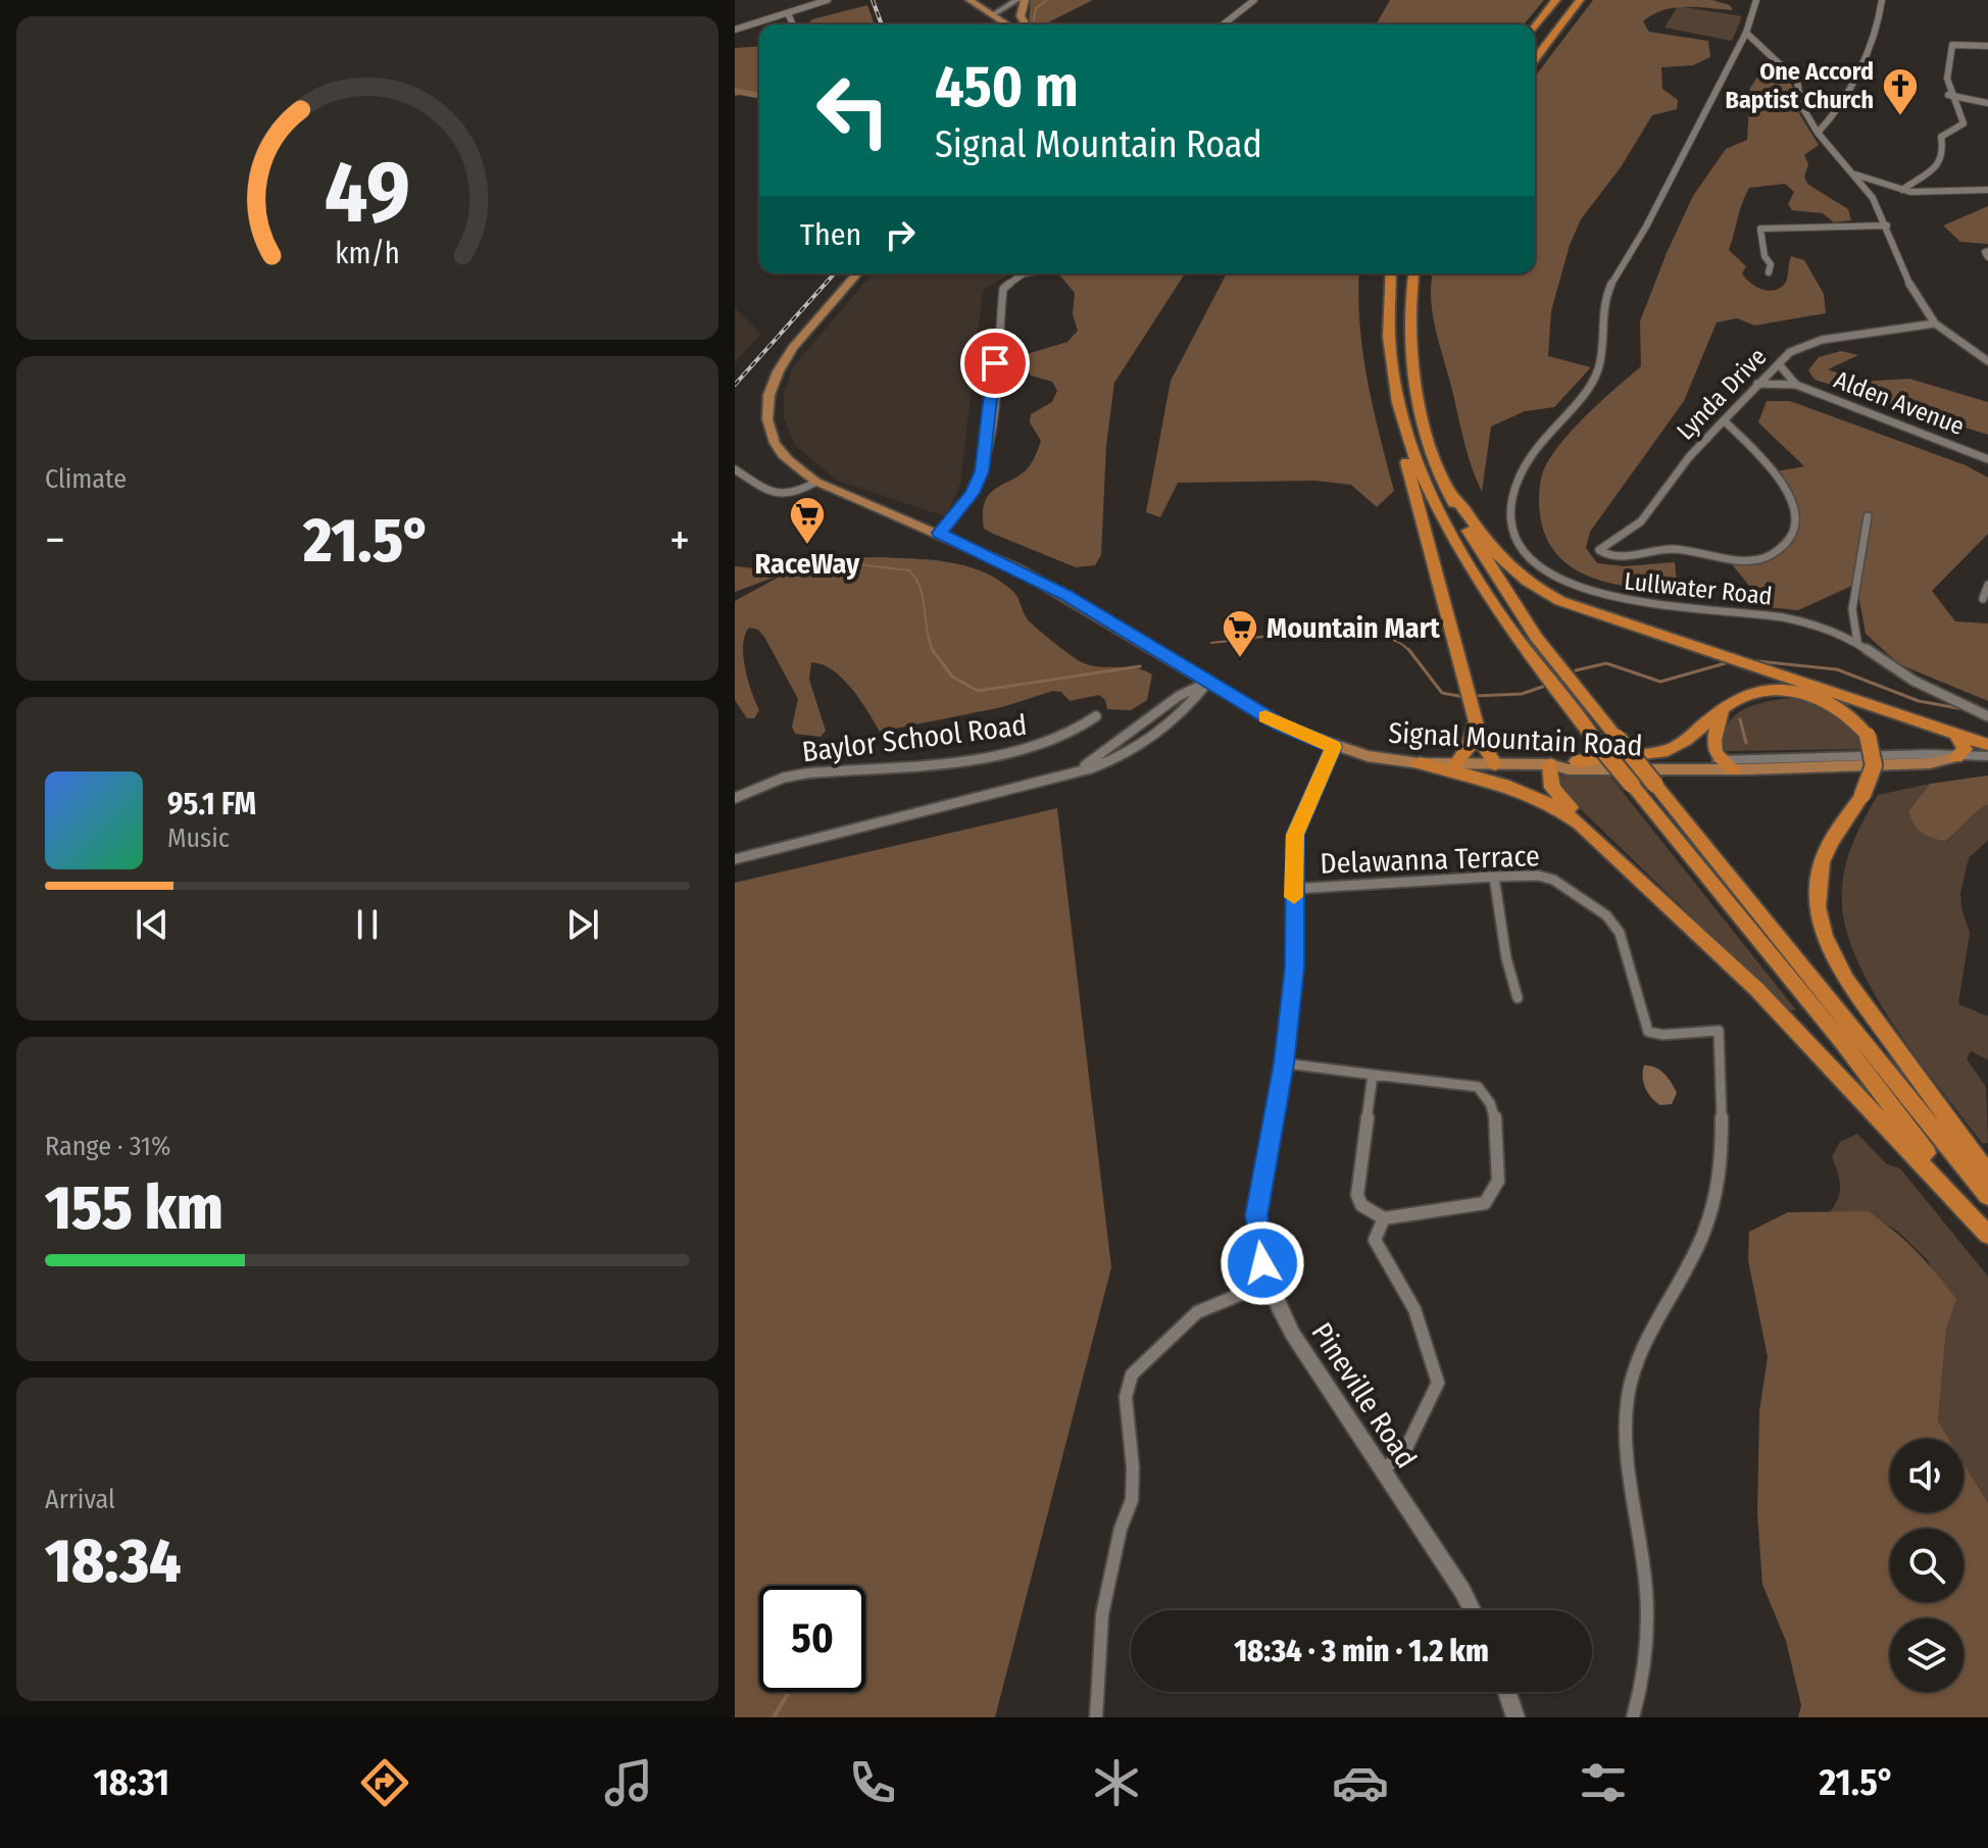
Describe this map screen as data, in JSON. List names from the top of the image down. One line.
{"streets":{"main road":["Signal Mountain Road","Pineville Road"],"street":["Lynda Drive","Alden Avenue","Lullwater Road","Baylor School Road","Delawanna Terrace"]},"crossings":[["Lynda Drive","Alden Avenue"],["Signal Mountain Road","Pineville Road"],["Delawanna Terrace","Pineville Road"]],"places":{"church":["One Accord Baptist Church"],"supermarket":["RaceWay","Mountain Mart"]},"page":{"turn":["450 m","Signal Mountain Road"],"then":"Then","tile":["Climate",["Range · 31%","155 km"],["Arrival","18:34"]],"heat":["−","21.5°","+"],"song":["95.1 FM","Music"],"limit":"50","trip":"18:34 · 3 min · 1.2 km","tabs":["18:31","21.5°"],"gauge":["49","km/h"]}}
